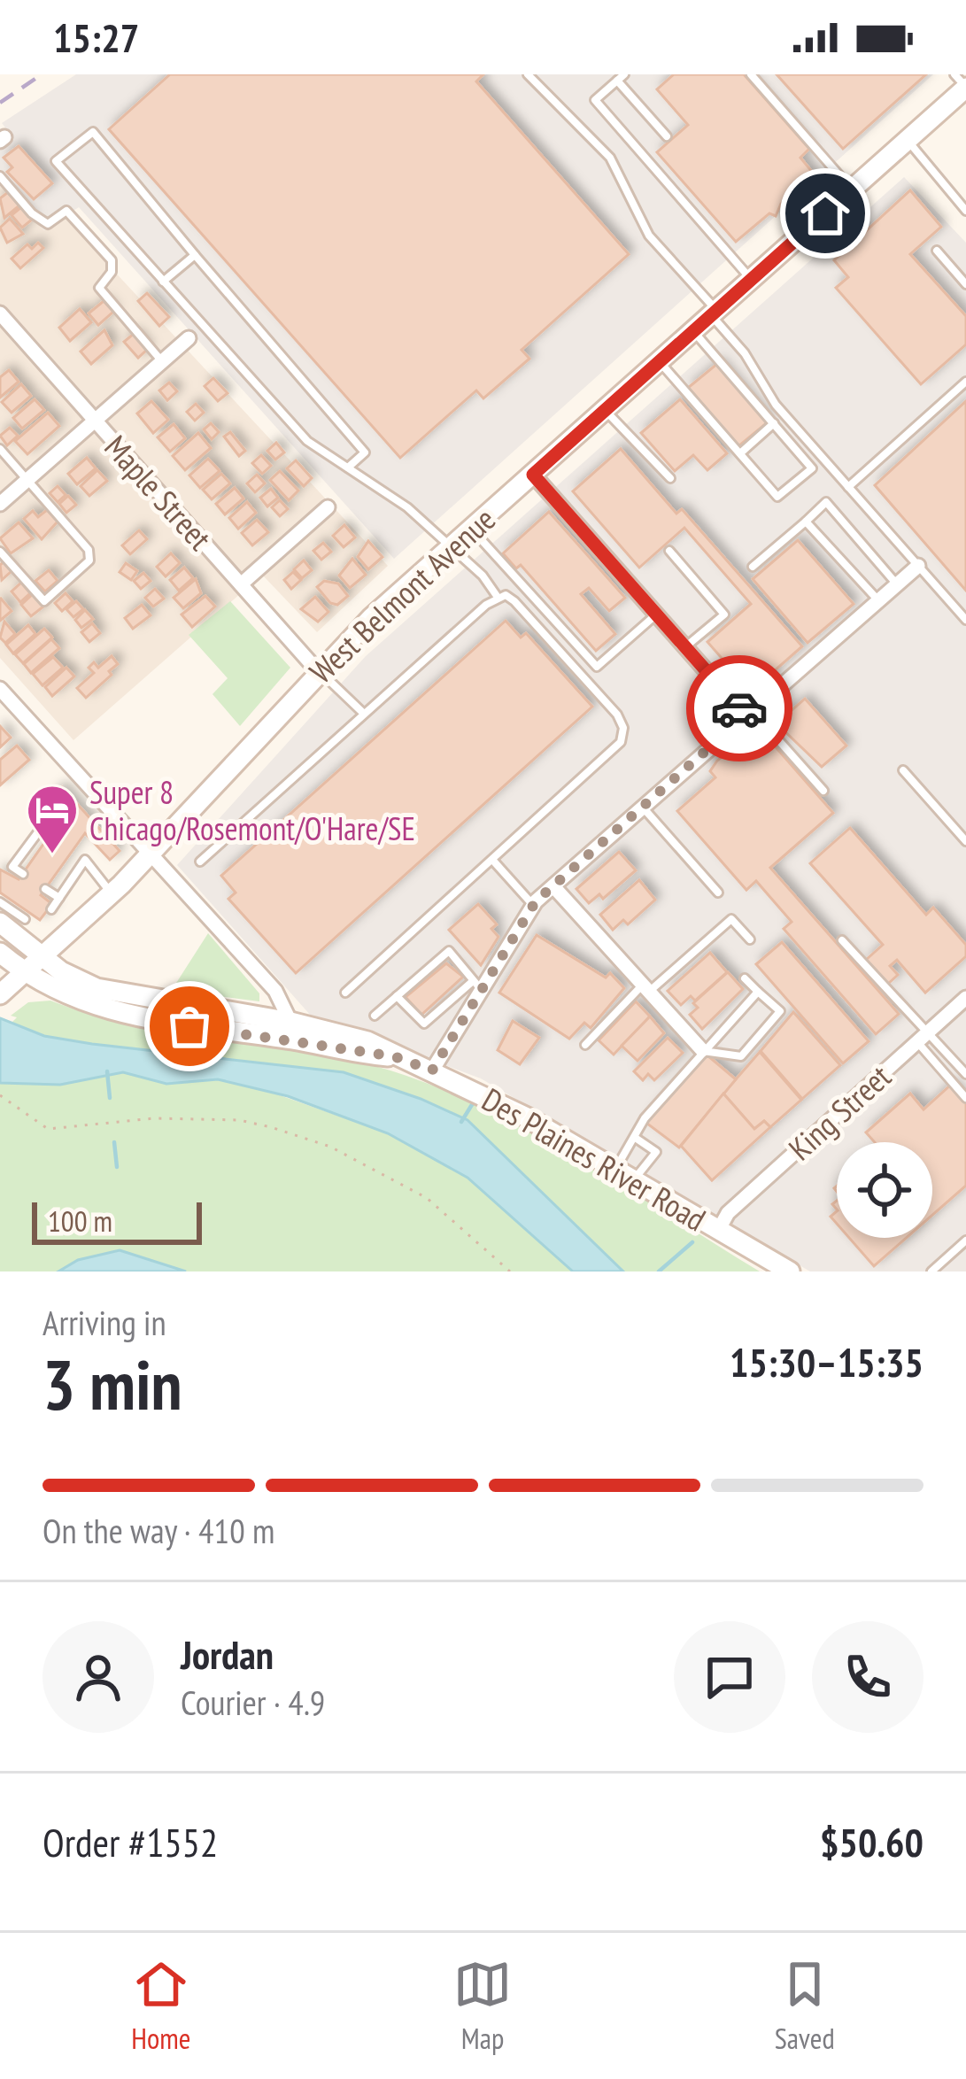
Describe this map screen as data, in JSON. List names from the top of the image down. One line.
{"streets":{"main road":["West Belmont Avenue","Des Plaines River Road"],"street":["Maple Street","King Street"]},"crossings":[["Maple Street","West Belmont Avenue"],["West Belmont Avenue","Des Plaines River Road"],["King Street","Des Plaines River Road"]],"places":{"hotel":["Super 8 Chicago/Rosemont/O'Hare/SE"]},"scale_bar":"100 m","page":{"status":"15:27","scale":"100 m","heading":["3 min","Arriving in","15:30–15:35"],"panel":["Jordan","Courier · 4.9","Order #1552","$50.60"],"bar":"On the way · 410 m","tabs":["Home","Map","Saved"]}}
